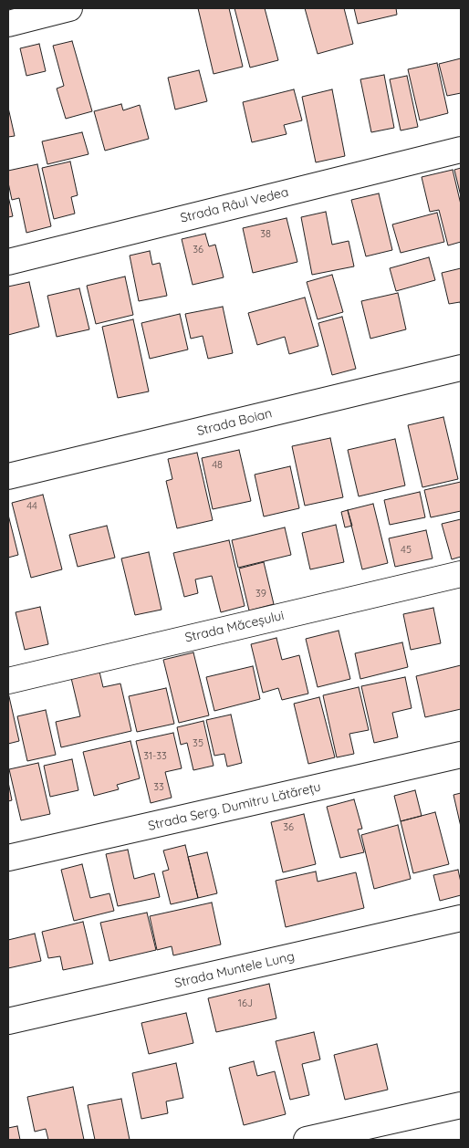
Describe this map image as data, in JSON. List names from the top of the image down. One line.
{"streets":{"street":["Strada Râul Vedea","Strada Boian","Strada Măceșului","Strada Serg. Dumitru Lătărețu","Strada Muntele Lung"]},"house_numbers":["38","36","48","44","45","39","35","31-33","33","36","16J"]}
